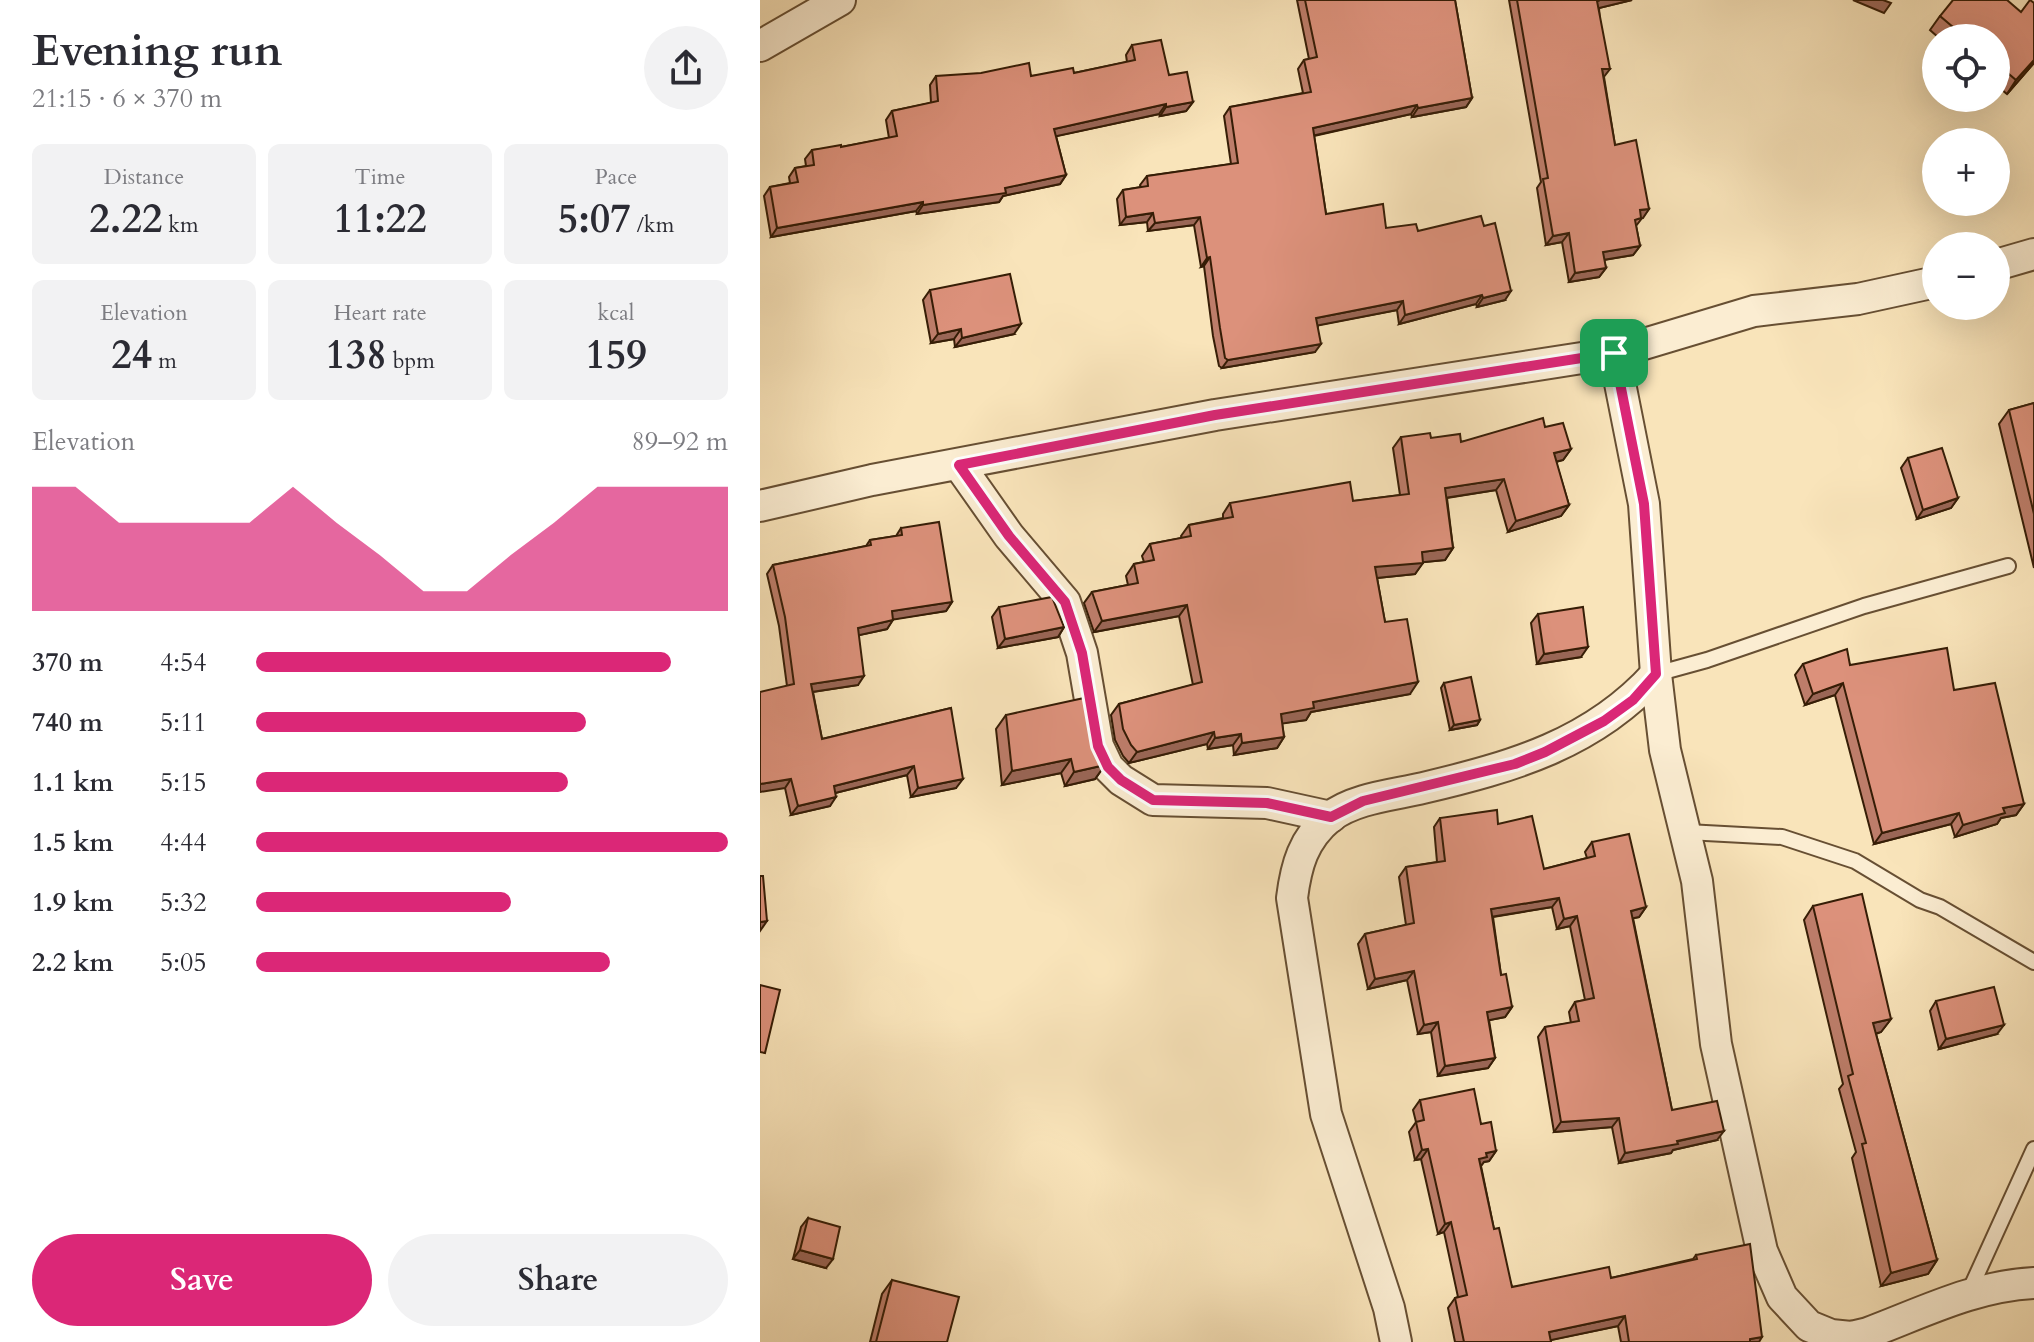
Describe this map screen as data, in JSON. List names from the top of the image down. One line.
{"page":{"heading":["Evening run","21:15 · 6 × 370 m"],"map_buttons":["+","−"],"stats":[["Distance","2.22 km"],["Time","11:22"],["Pace","5:07 /km"],["Elevation","24 m"],["Heart rate","138 bpm"],["kcal","159"]],"chart":["Elevation","89–92 m"],"list":[{"name":"370 m","note":"4:54"},{"name":"740 m","note":"5:11"},{"name":"1.1 km","note":"5:15"},{"name":"1.5 km","note":"4:44"},{"name":"1.9 km","note":"5:32"},{"name":"2.2 km","note":"5:05"}],"buttons":["Save","Share"]}}
